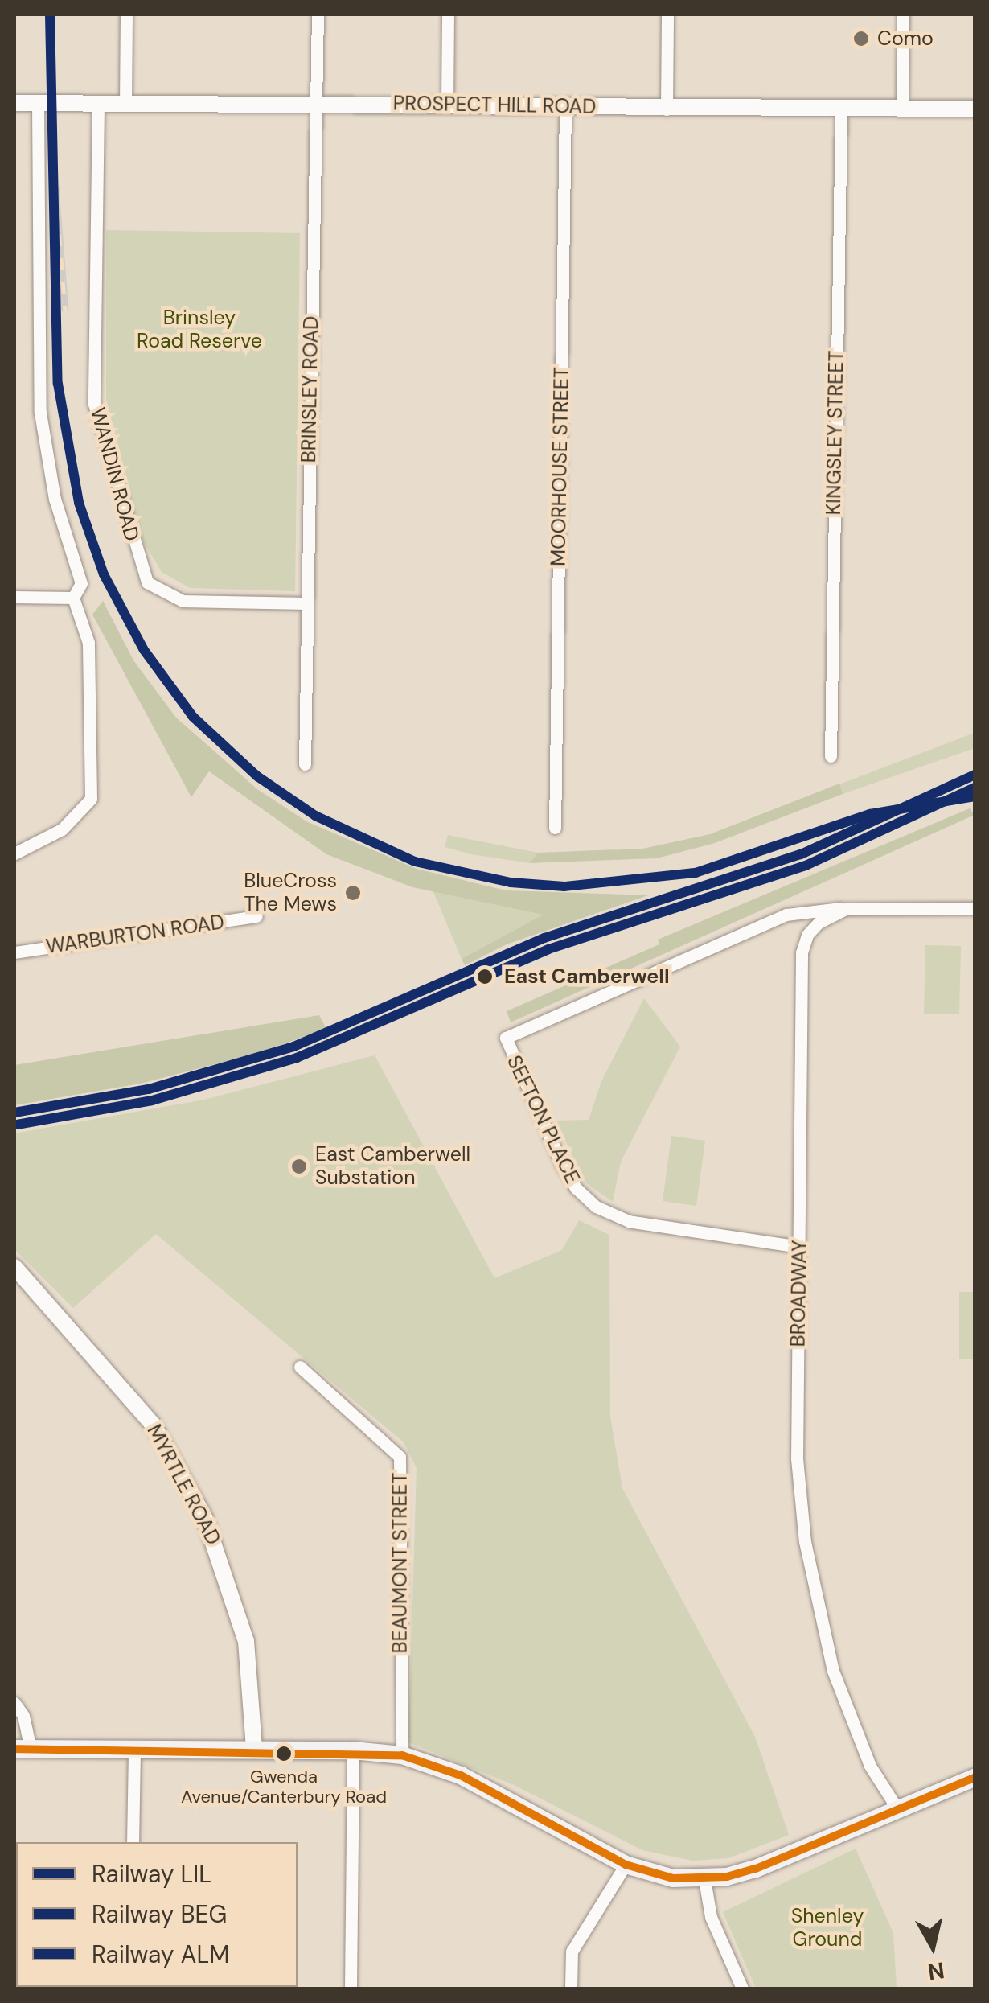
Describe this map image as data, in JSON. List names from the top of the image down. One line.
{"streets":{"street":["PROSPECT HILL ROAD","BRINSLEY ROAD","KINGSLEY STREET","MOORHOUSE STREET","WANDIN ROAD","WARBURTON ROAD","SEFTON PLACE","BROADWAY","MYRTLE ROAD","BEAUMONT STREET"]},"crossings":[["PROSPECT HILL ROAD","BRINSLEY ROAD"],["PROSPECT HILL ROAD","KINGSLEY STREET"],["PROSPECT HILL ROAD","MOORHOUSE STREET"],["PROSPECT HILL ROAD","WANDIN ROAD"],["BRINSLEY ROAD","WANDIN ROAD"],["SEFTON PLACE","BROADWAY"]],"parks":["Brinsley Road Reserve","Shenley Ground"],"places":["Como","BlueCross The Mews","East Camberwell","East Camberwell Substation","Gwenda Avenue/Canterbury Road"],"lines":["rail line ALM","rail line LIL","rail line BEG"],"legend":["Railway LIL","Railway BEG","Railway ALM"],"north":"bottom"}
